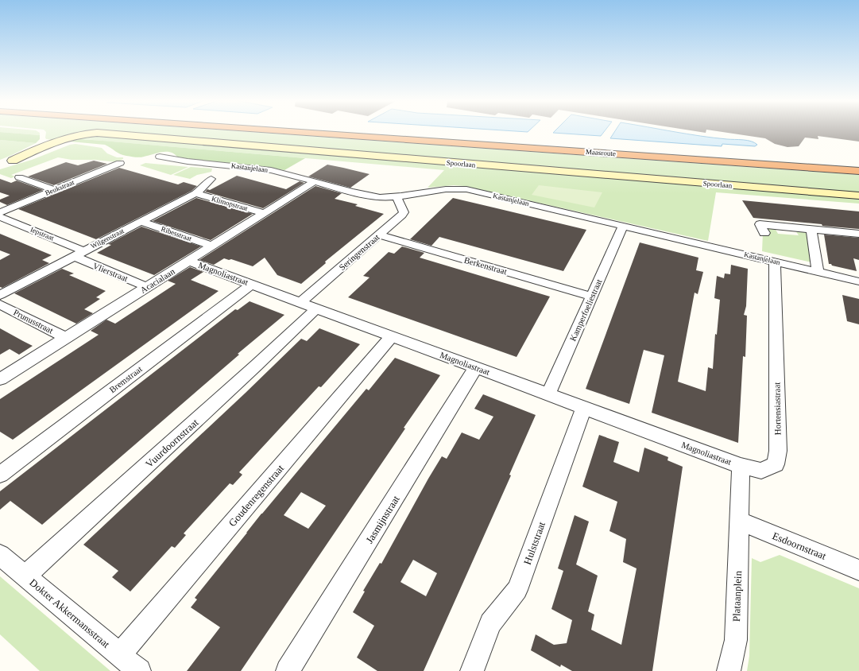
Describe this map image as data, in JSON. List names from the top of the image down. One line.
{"streets":{"highway":["Maasroute"],"main road":["Spoorlaan"],"street":["Kastanjelaan","Beukstraat","Klimopstraat","Iepstraat","Ribesstraat","Wilgenstraat","Seringenstraat","Berkenstraat","Vlierstraat","Magnoliastraat","Acacialaan","Kamperfoeliestraat","Prunusstraat","Bremstraat","Hortensiastraat","Vuurdoornstraat","Goudenregenstraat","Jasmijnstraat","Hulststraat","Esdoornstraat","Plataanplein","Dokter Akkermansstraat"]},"crossings":[["Kastanjelaan","Seringenstraat"],["Kastanjelaan","Acacialaan"],["Kastanjelaan","Kamperfoeliestraat"],["Kastanjelaan","Hortensiastraat"],["Klimopstraat","Wilgenstraat"],["Klimopstraat","Acacialaan"],["Iepstraat","Wilgenstraat"],["Iepstraat","Vlierstraat"],["Ribesstraat","Wilgenstraat"],["Ribesstraat","Acacialaan"],["Wilgenstraat","Vlierstraat"],["Seringenstraat","Berkenstraat"],["Seringenstraat","Magnoliastraat"],["Berkenstraat","Kamperfoeliestraat"],["Vlierstraat","Acacialaan"],["Magnoliastraat","Acacialaan"],["Magnoliastraat","Kamperfoeliestraat"],["Magnoliastraat","Bremstraat"],["Magnoliastraat","Hortensiastraat"],["Magnoliastraat","Vuurdoornstraat"],["Magnoliastraat","Goudenregenstraat"],["Magnoliastraat","Jasmijnstraat"],["Magnoliastraat","Hulststraat"],["Acacialaan","Prunusstraat"],["Vuurdoornstraat","Dokter Akkermansstraat"],["Goudenregenstraat","Dokter Akkermansstraat"],["Esdoornstraat","Plataanplein"]]}
